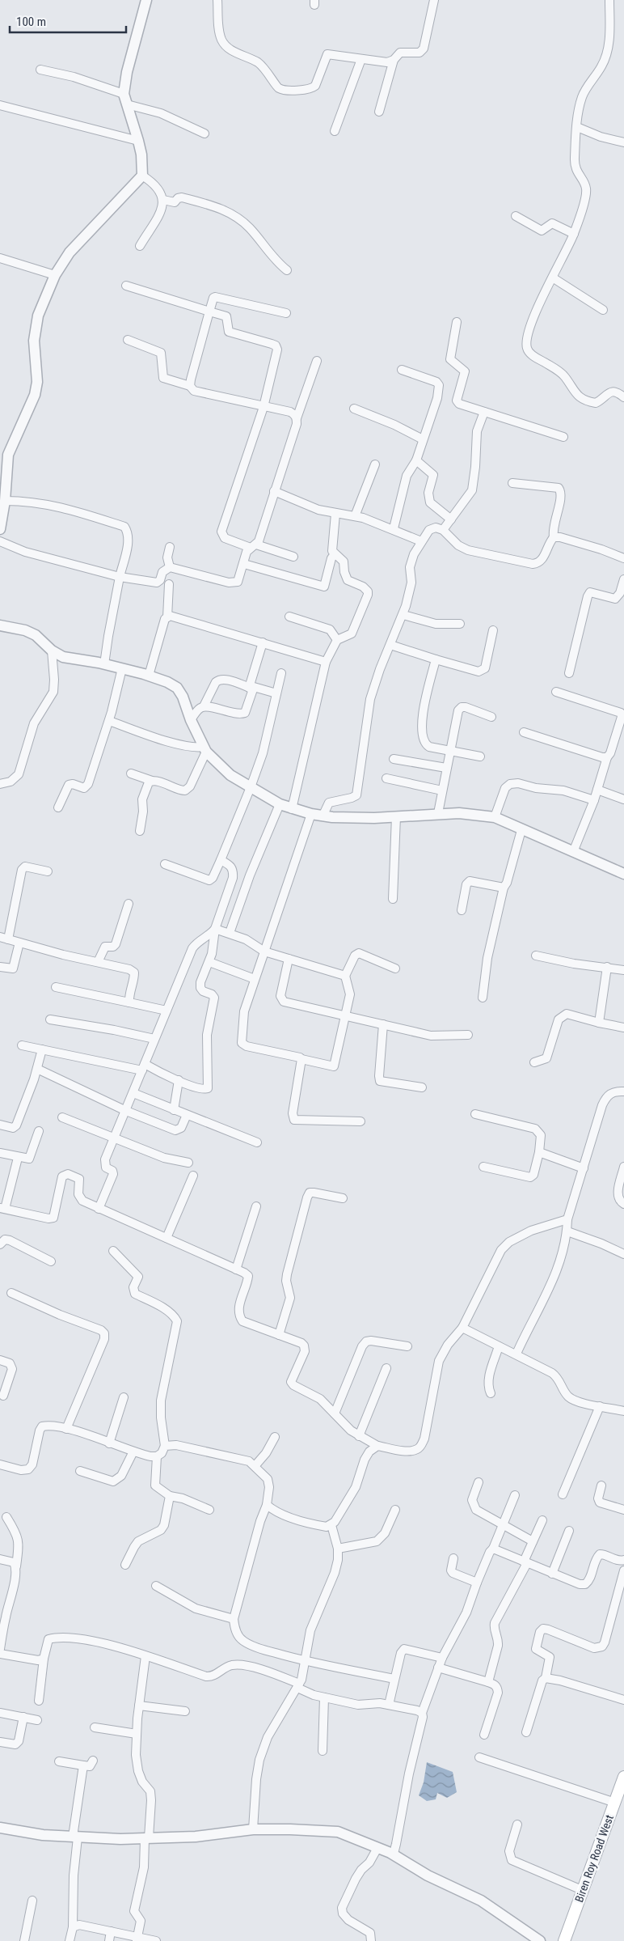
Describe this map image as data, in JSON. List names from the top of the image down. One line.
{"streets":{"main road":["Biren Roy Road West"]},"scale_bar":"100 m"}
